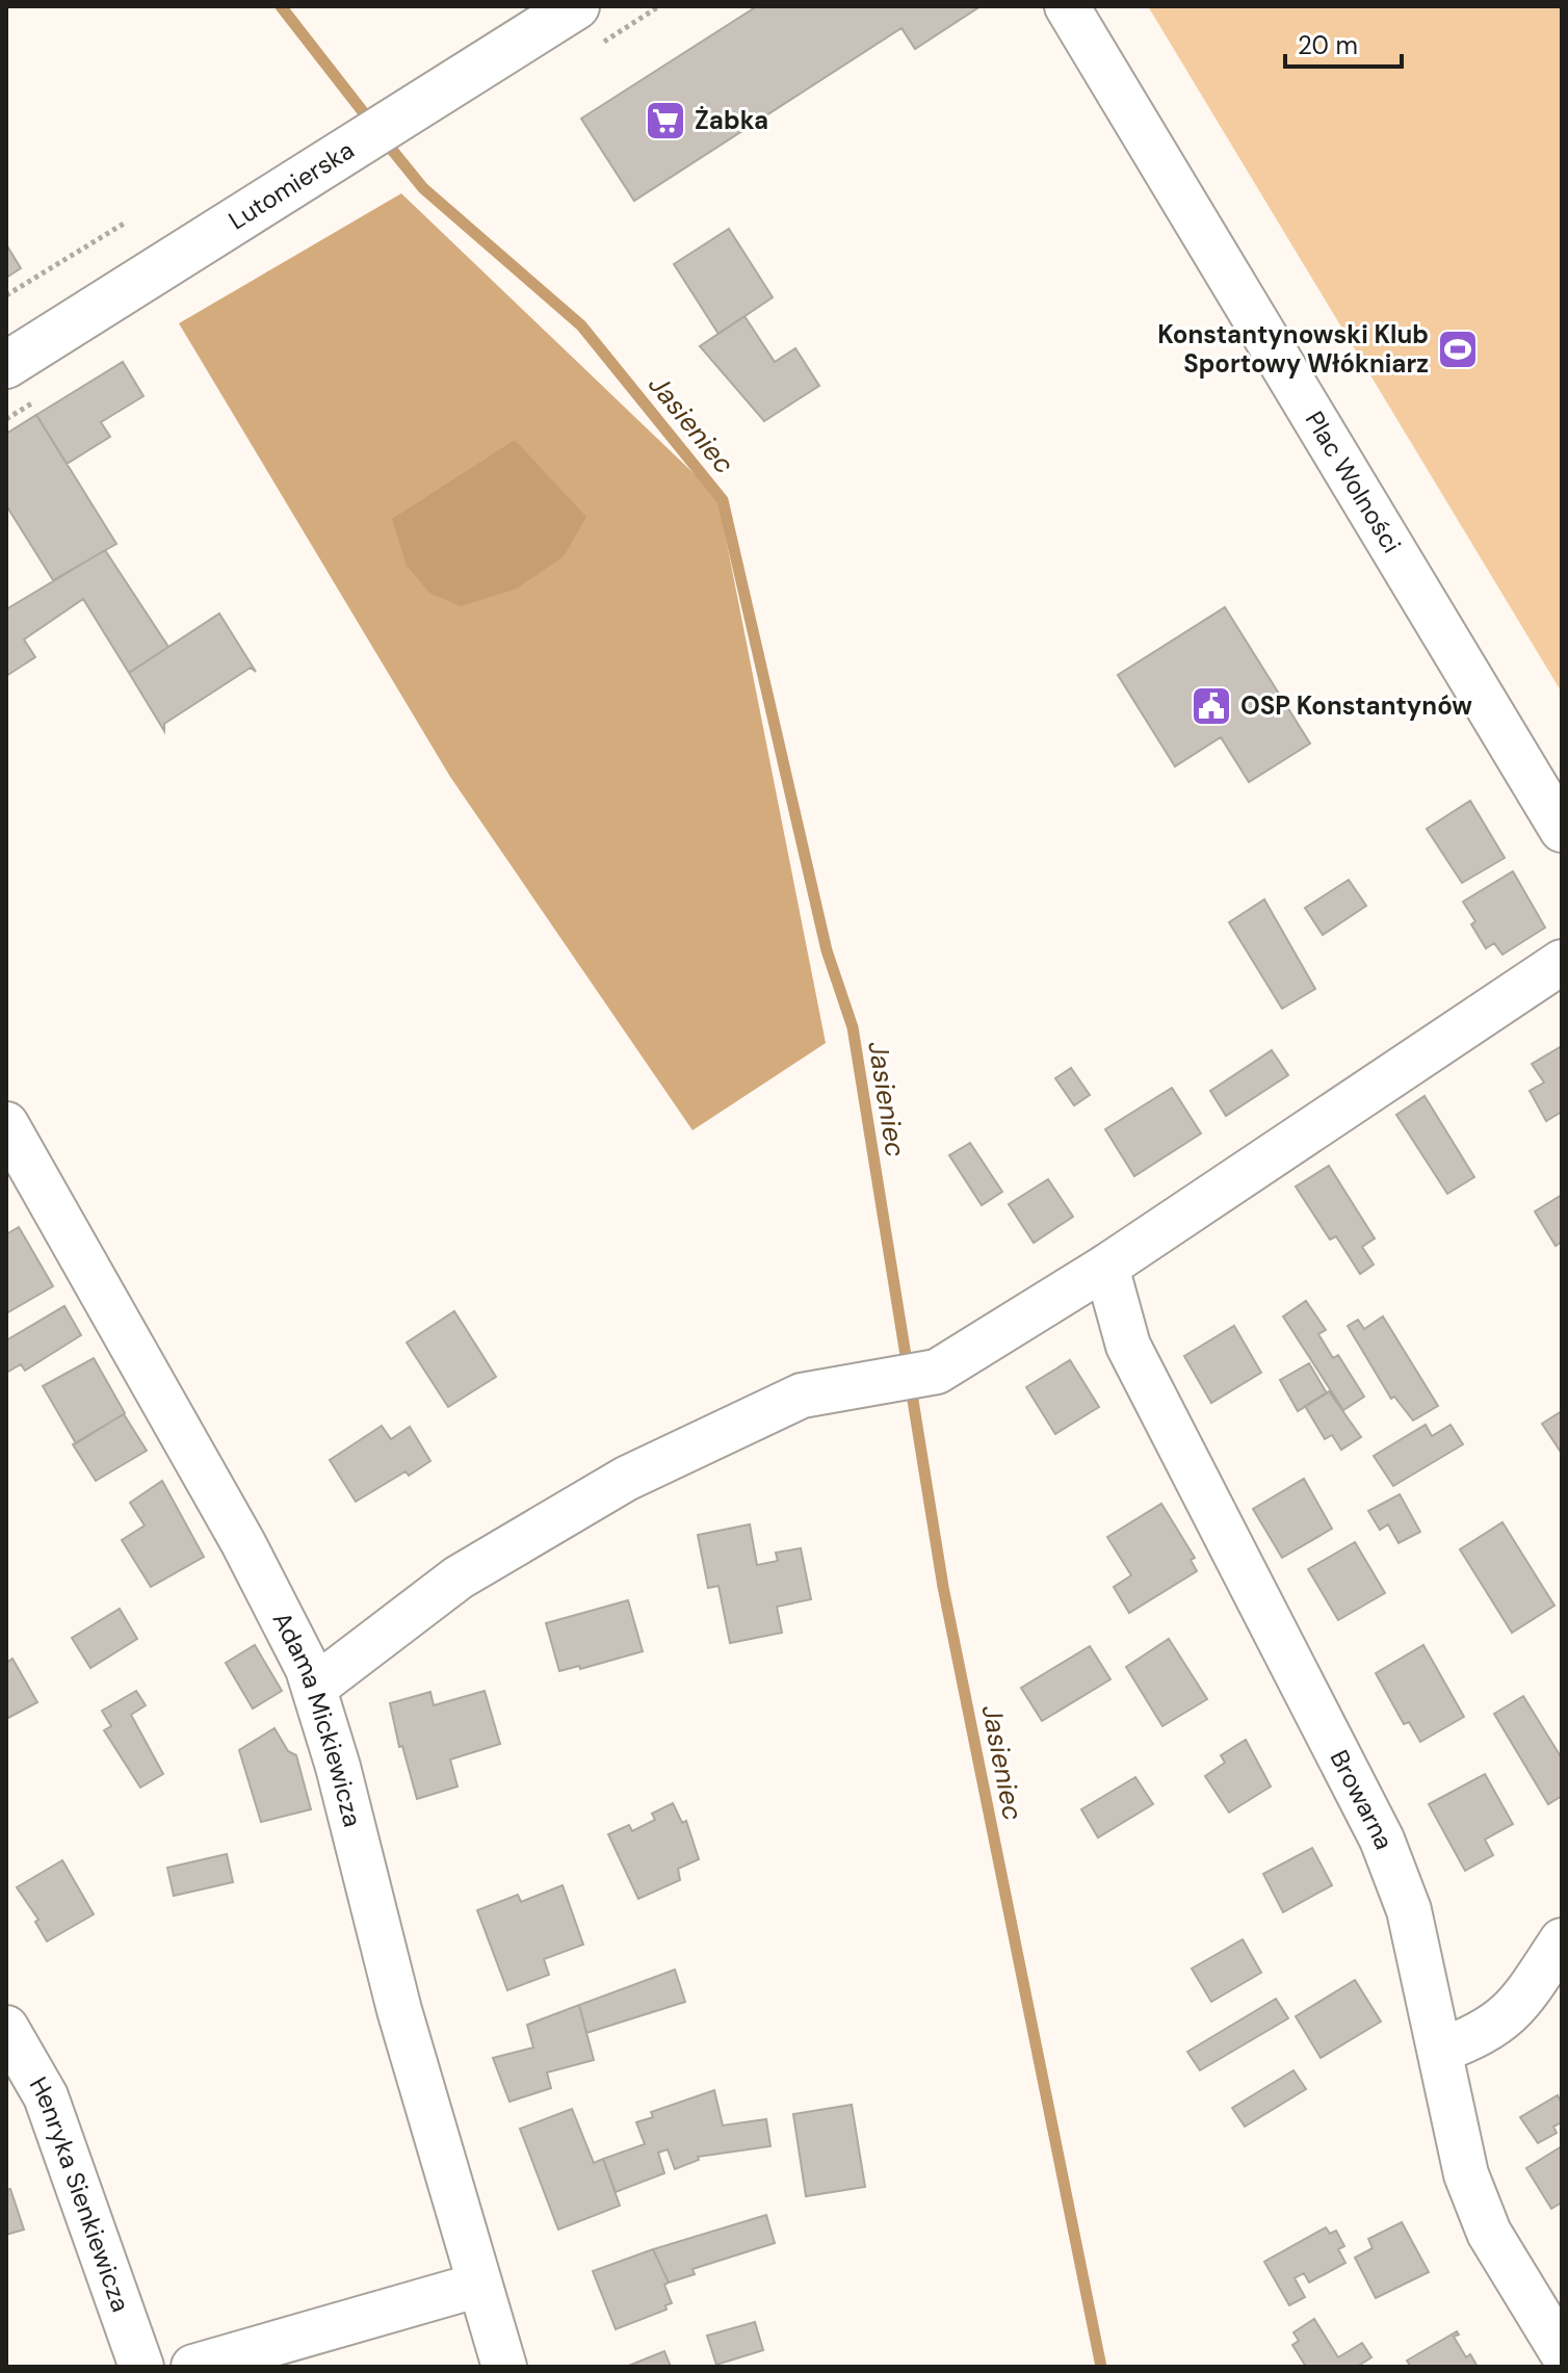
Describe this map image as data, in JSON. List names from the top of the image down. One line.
{"streets":{"main road":["Lutomierska"],"street":["Plac Wolności","Adama Mickiewicza","Browarna","Henryka Sienkiewicza"]},"water":["Jasieniec"],"places":{"supermarket":["Żabka"],"sports":["Konstantynowski Klub Sportowy Włókniarz"],"public building":["OSP Konstantynów"]},"scale_bar":"20 m"}
